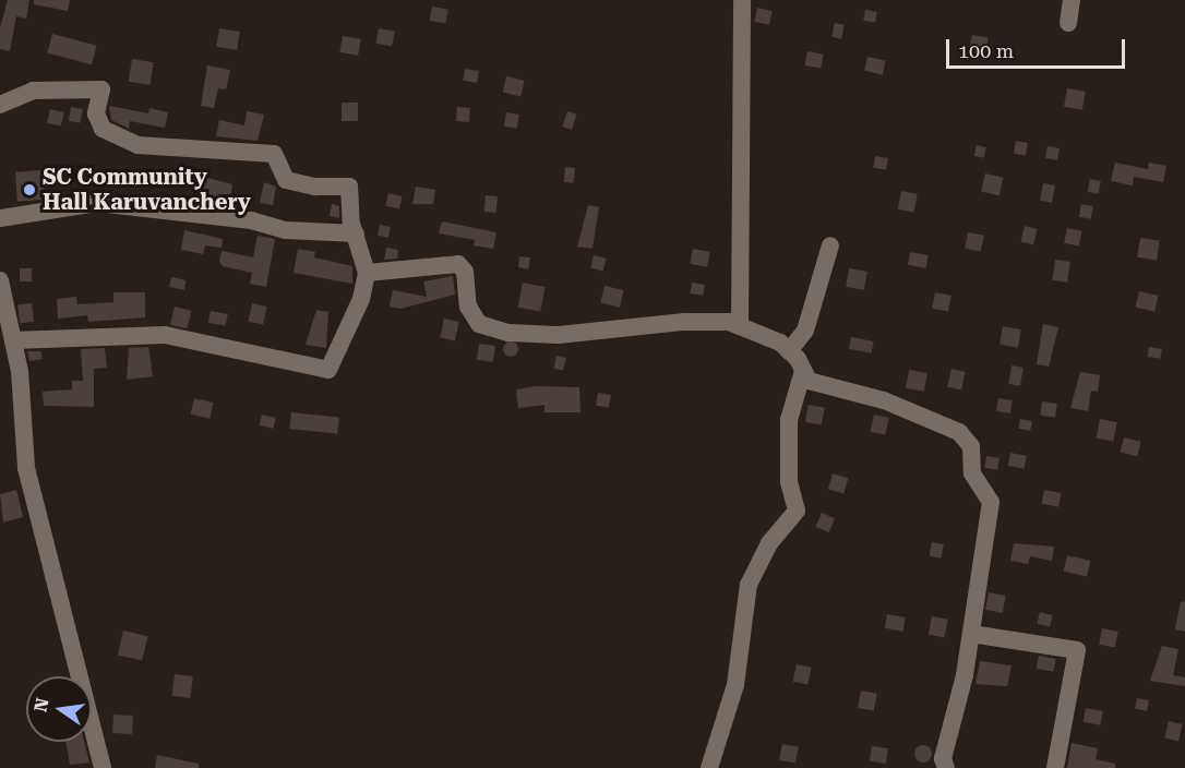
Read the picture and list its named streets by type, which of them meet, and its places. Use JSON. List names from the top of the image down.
{
  "places": ["SC Community Hall Karuvanchery"],
  "scale_bar": "100 m",
  "north": "left"
}
